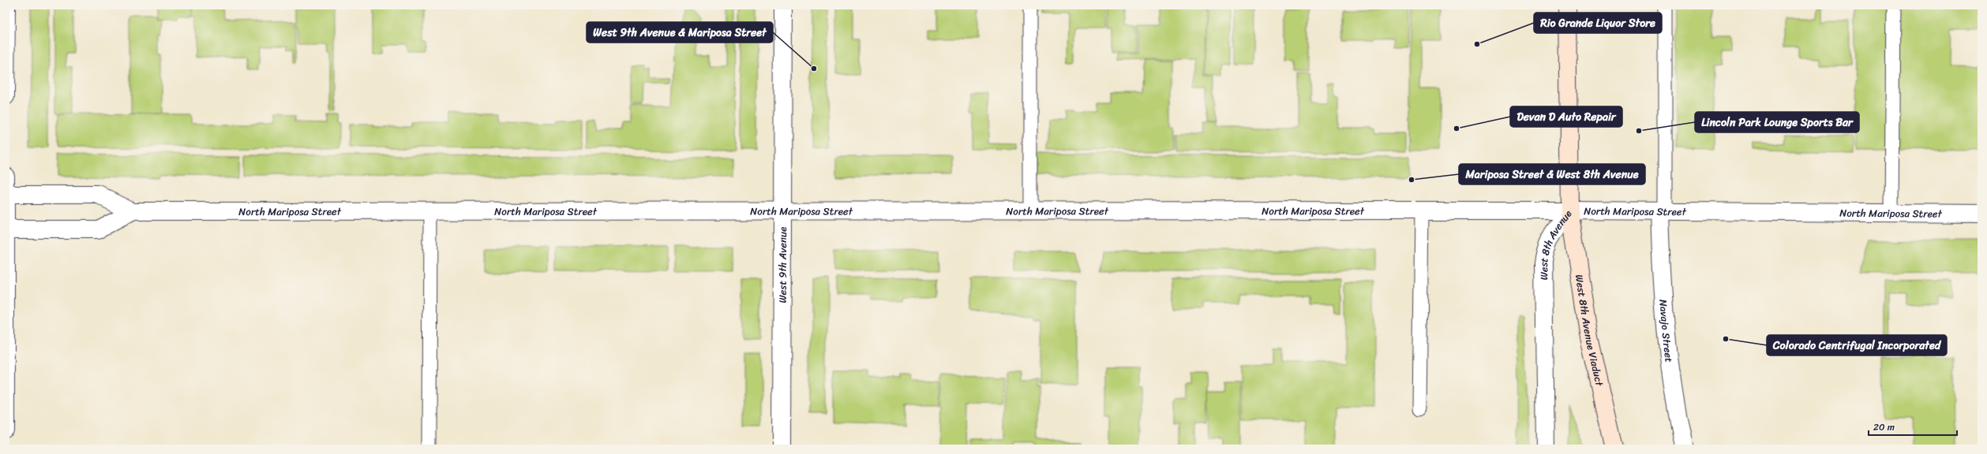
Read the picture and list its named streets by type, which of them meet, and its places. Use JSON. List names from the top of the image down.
{
  "streets": {
    "main road": ["West 8th Avenue", "West 8th Avenue Viaduct"],
    "street": ["North Mariposa Street", "West 9th Avenue", "Navajo Street"]
  },
  "crossings": [
    ["North Mariposa Street", "West 8th Avenue"],
    ["North Mariposa Street", "West 9th Avenue"],
    ["North Mariposa Street", "West 8th Avenue Viaduct"],
    ["North Mariposa Street", "Navajo Street"],
    ["West 8th Avenue", "West 8th Avenue Viaduct"]
  ],
  "places": [
    "Rio Grande Liquor Store",
    "West 9th Avenue & Mariposa Street",
    "Devan D Auto Repair",
    "Lincoln Park Lounge Sports Bar",
    "Mariposa Street & West 8th Avenue",
    "Colorado Centrifugal Incorporated"
  ],
  "scale_bar": "20 m"
}
